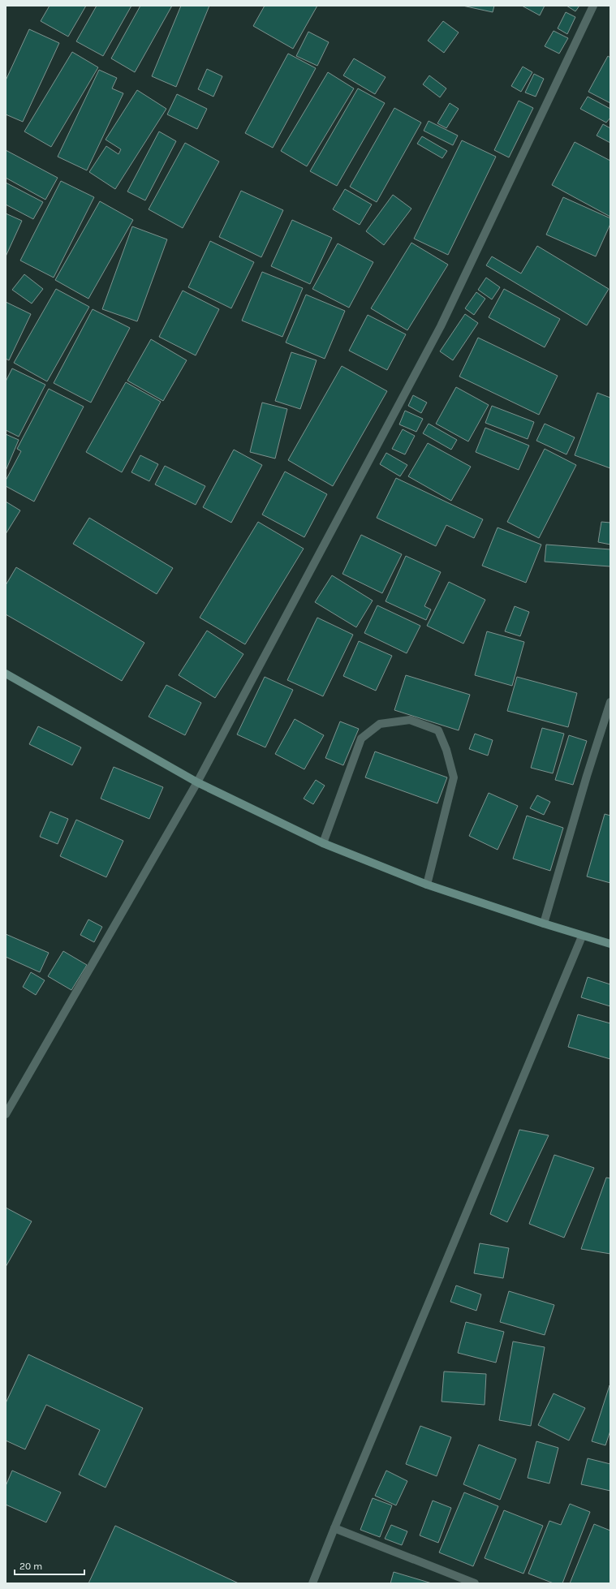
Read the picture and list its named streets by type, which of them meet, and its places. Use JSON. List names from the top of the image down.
{
  "scale_bar": "20 m"
}
